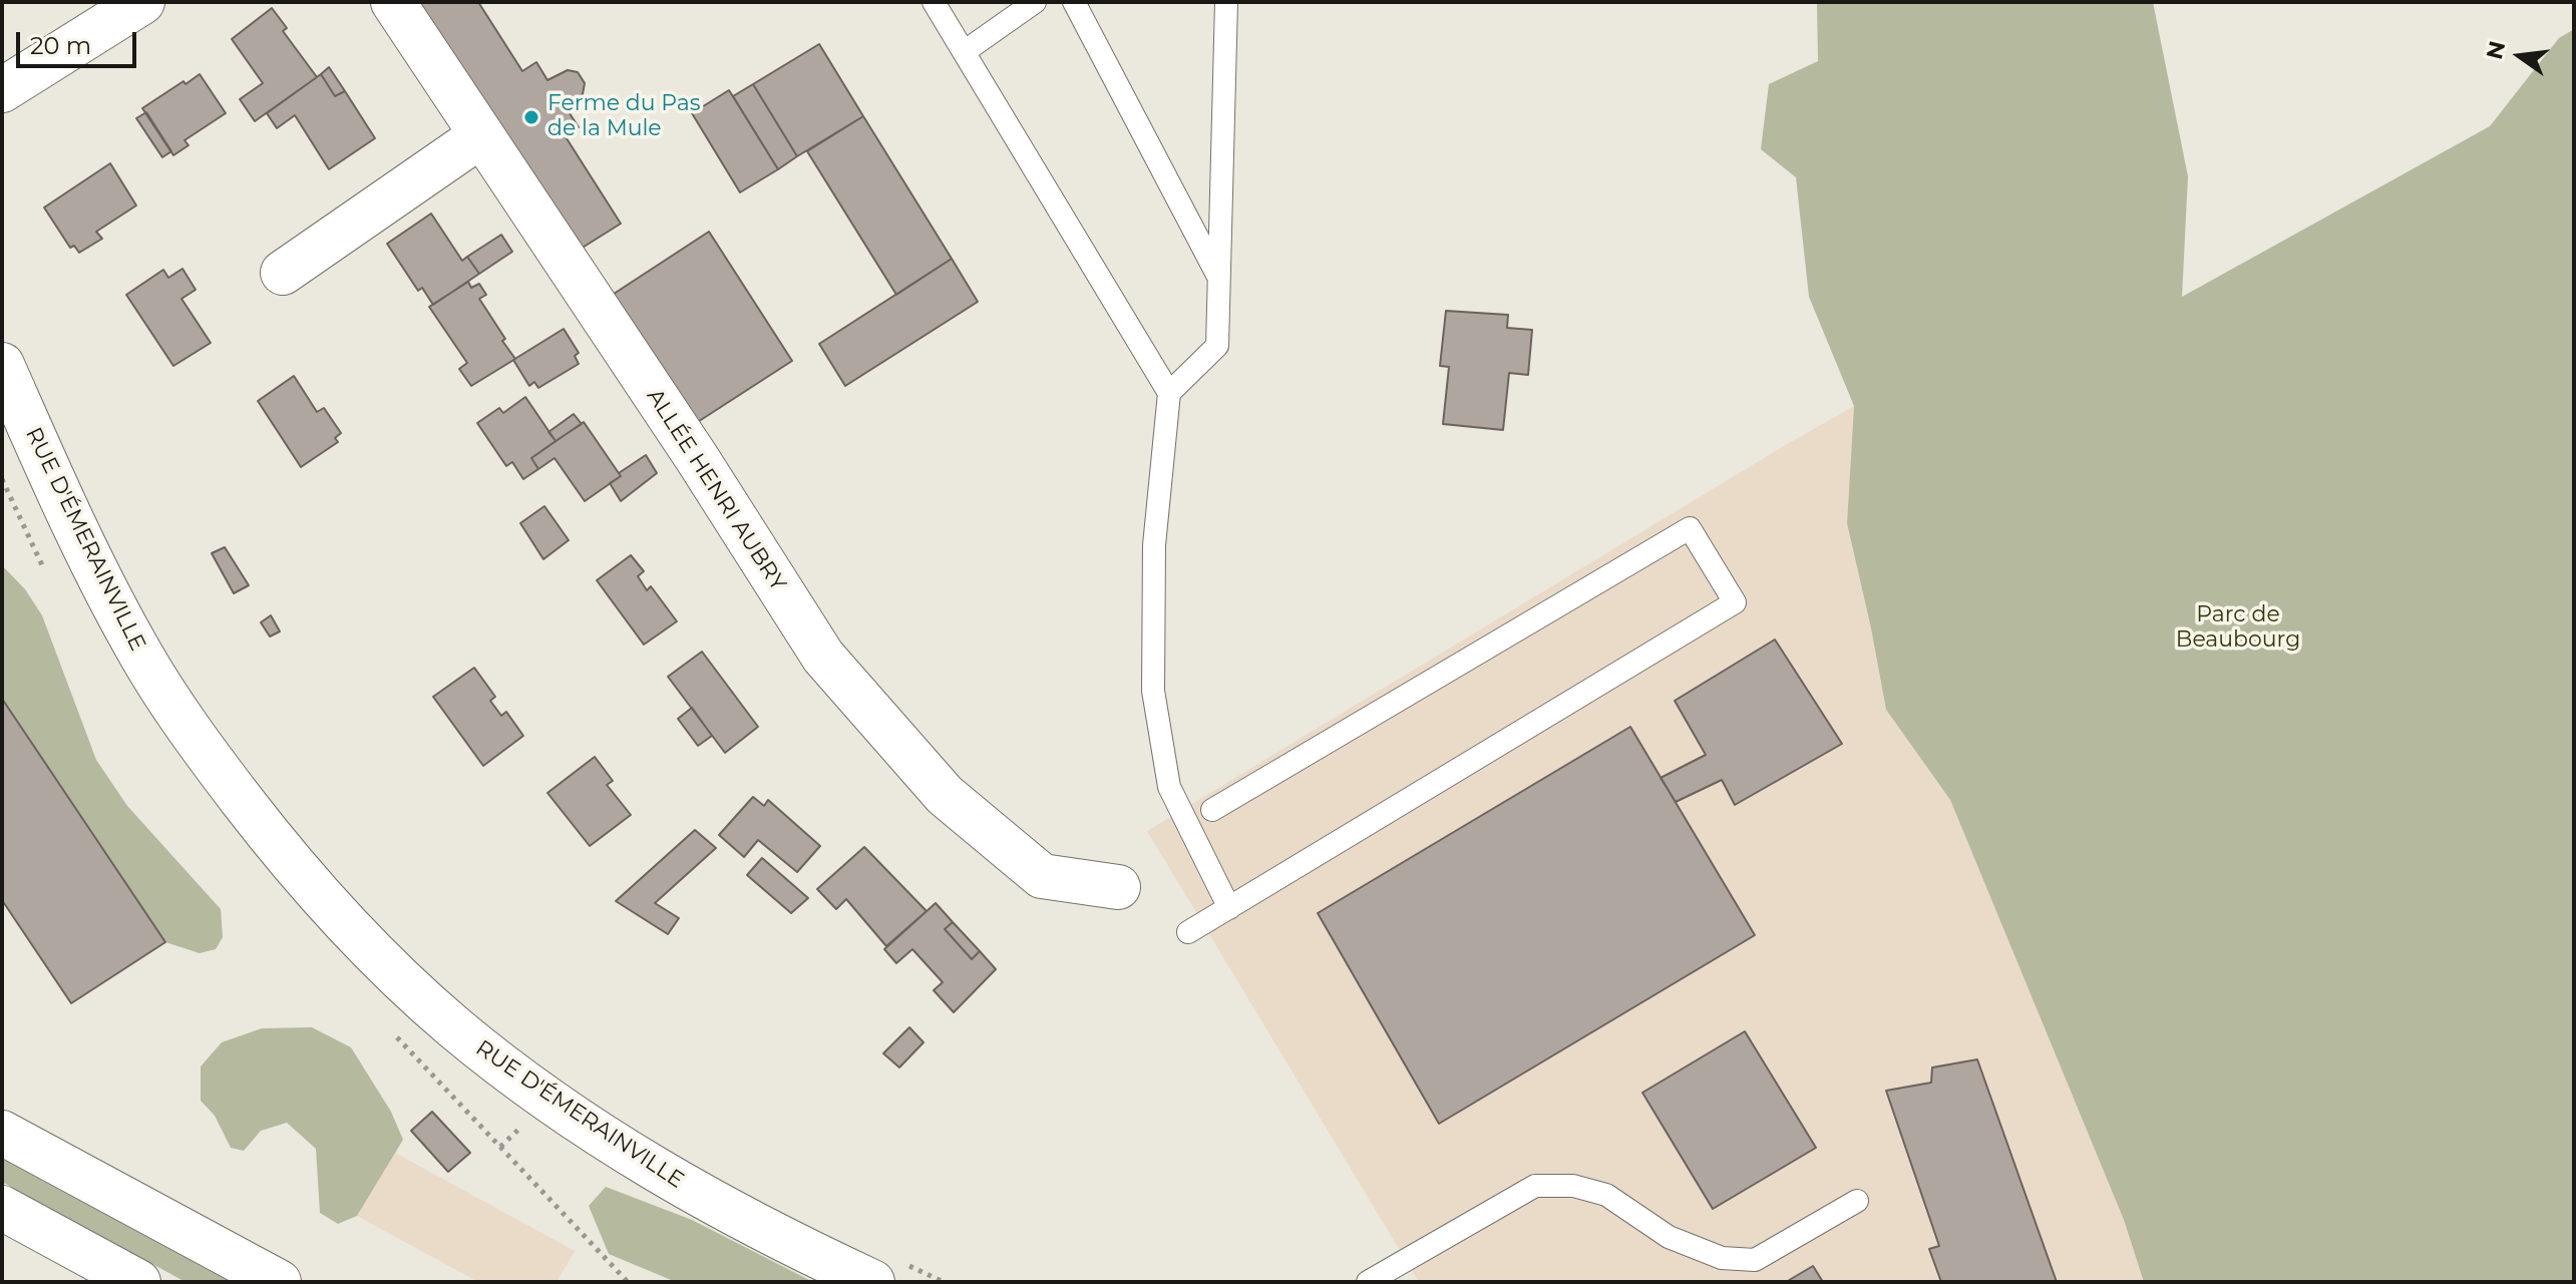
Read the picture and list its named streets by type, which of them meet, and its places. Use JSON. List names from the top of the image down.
{
  "streets": {
    "street": ["ALLÉE HENRI AUBRY", "RUE D'ÉMERAINVILLE"]
  },
  "parks": ["Parc de Beaubourg"],
  "places": ["Ferme du Pas de la Mule"],
  "scale_bar": "20 m",
  "north": "left"
}
